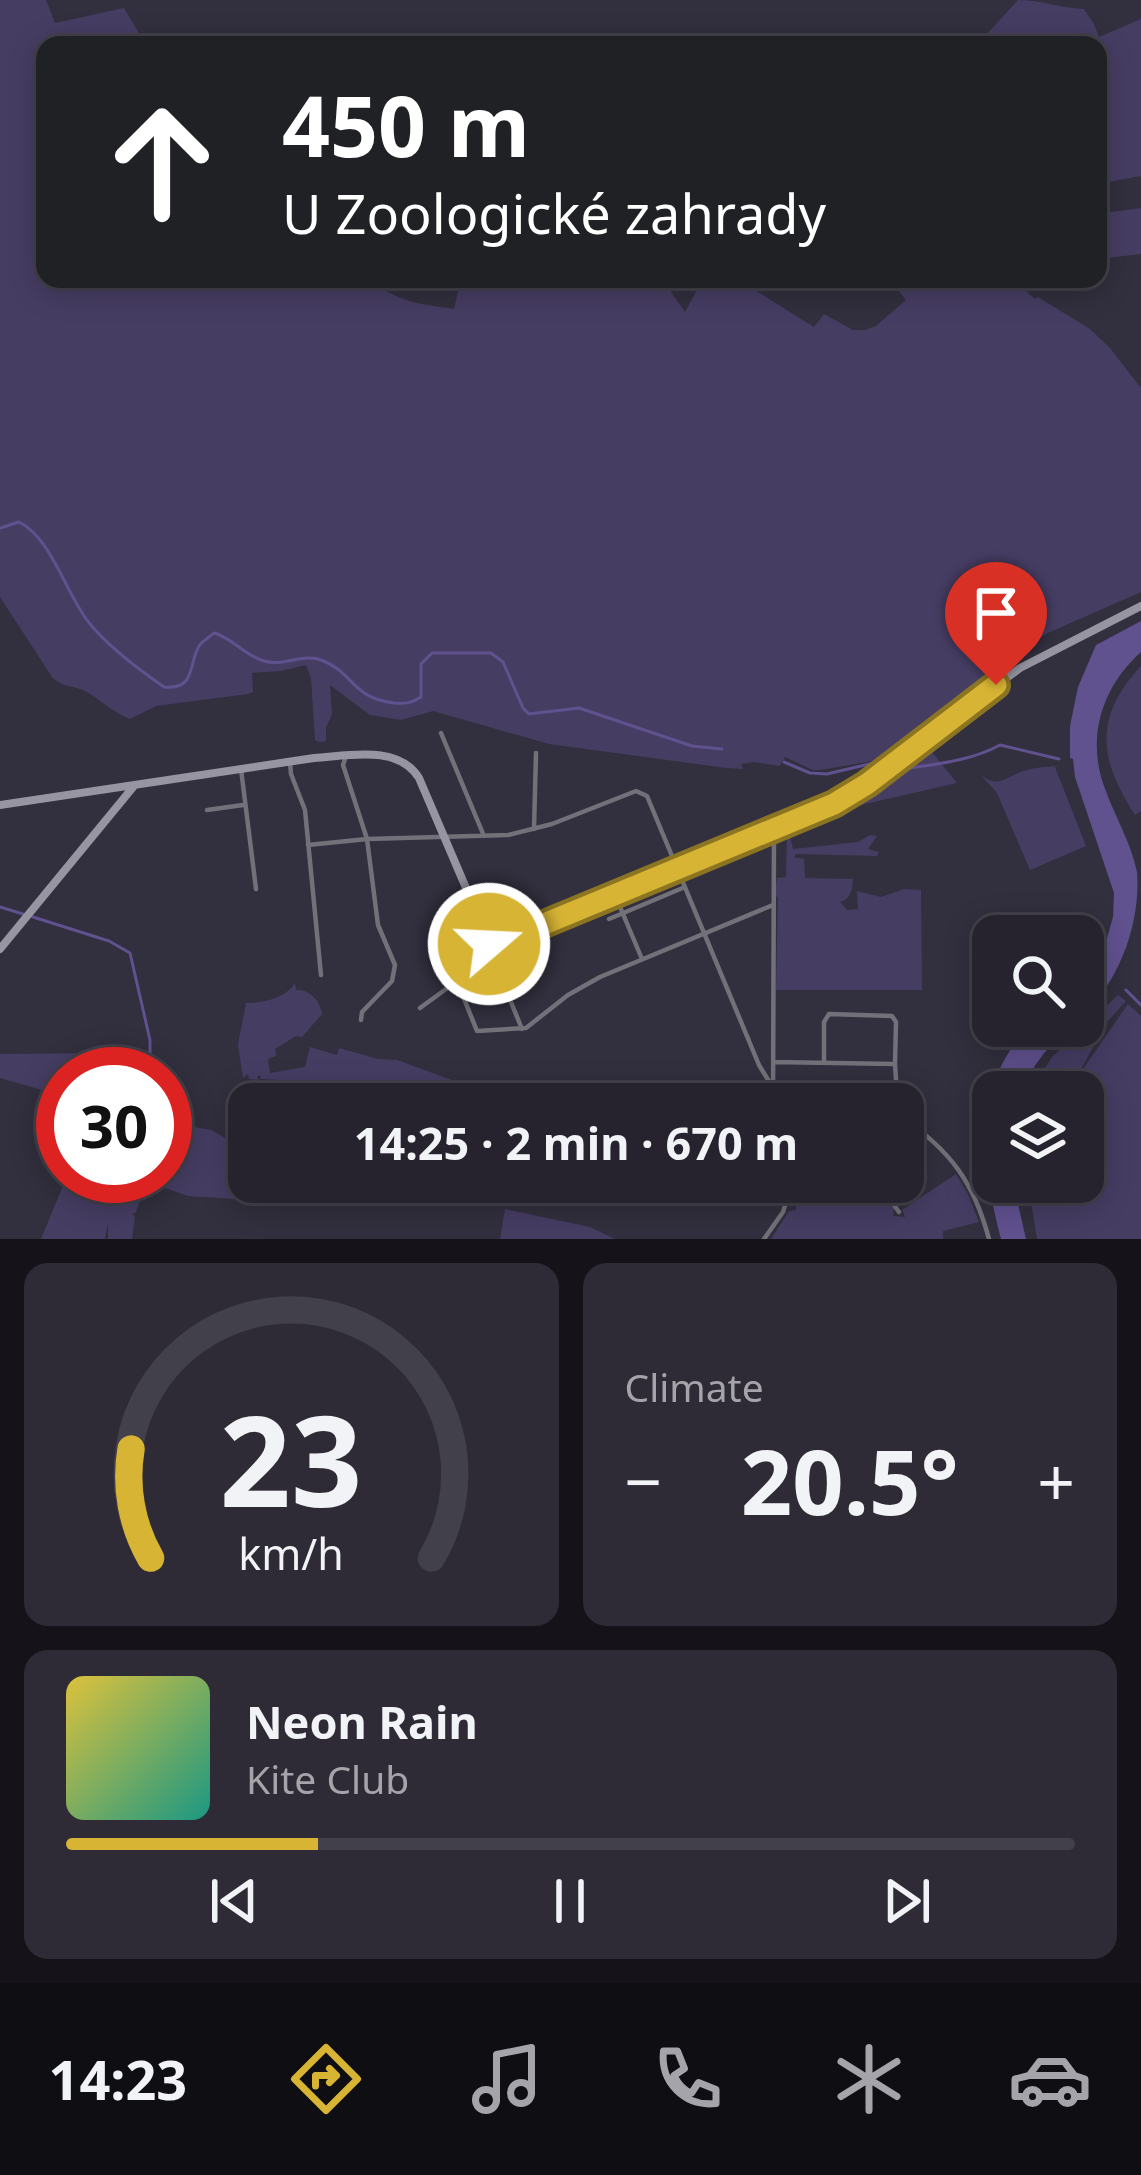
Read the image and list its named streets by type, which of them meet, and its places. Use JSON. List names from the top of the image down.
{
  "page": {
    "turn": ["450 m", "U Zoologické zahrady"],
    "limit": "30",
    "trip": "14:25 · 2 min · 670 m",
    "tile": "Climate",
    "heat": ["−", "20.5°", "+"],
    "song": ["Neon Rain", "Kite Club"],
    "tabs": "14:23",
    "gauge": ["23", "km/h"]
  }
}
